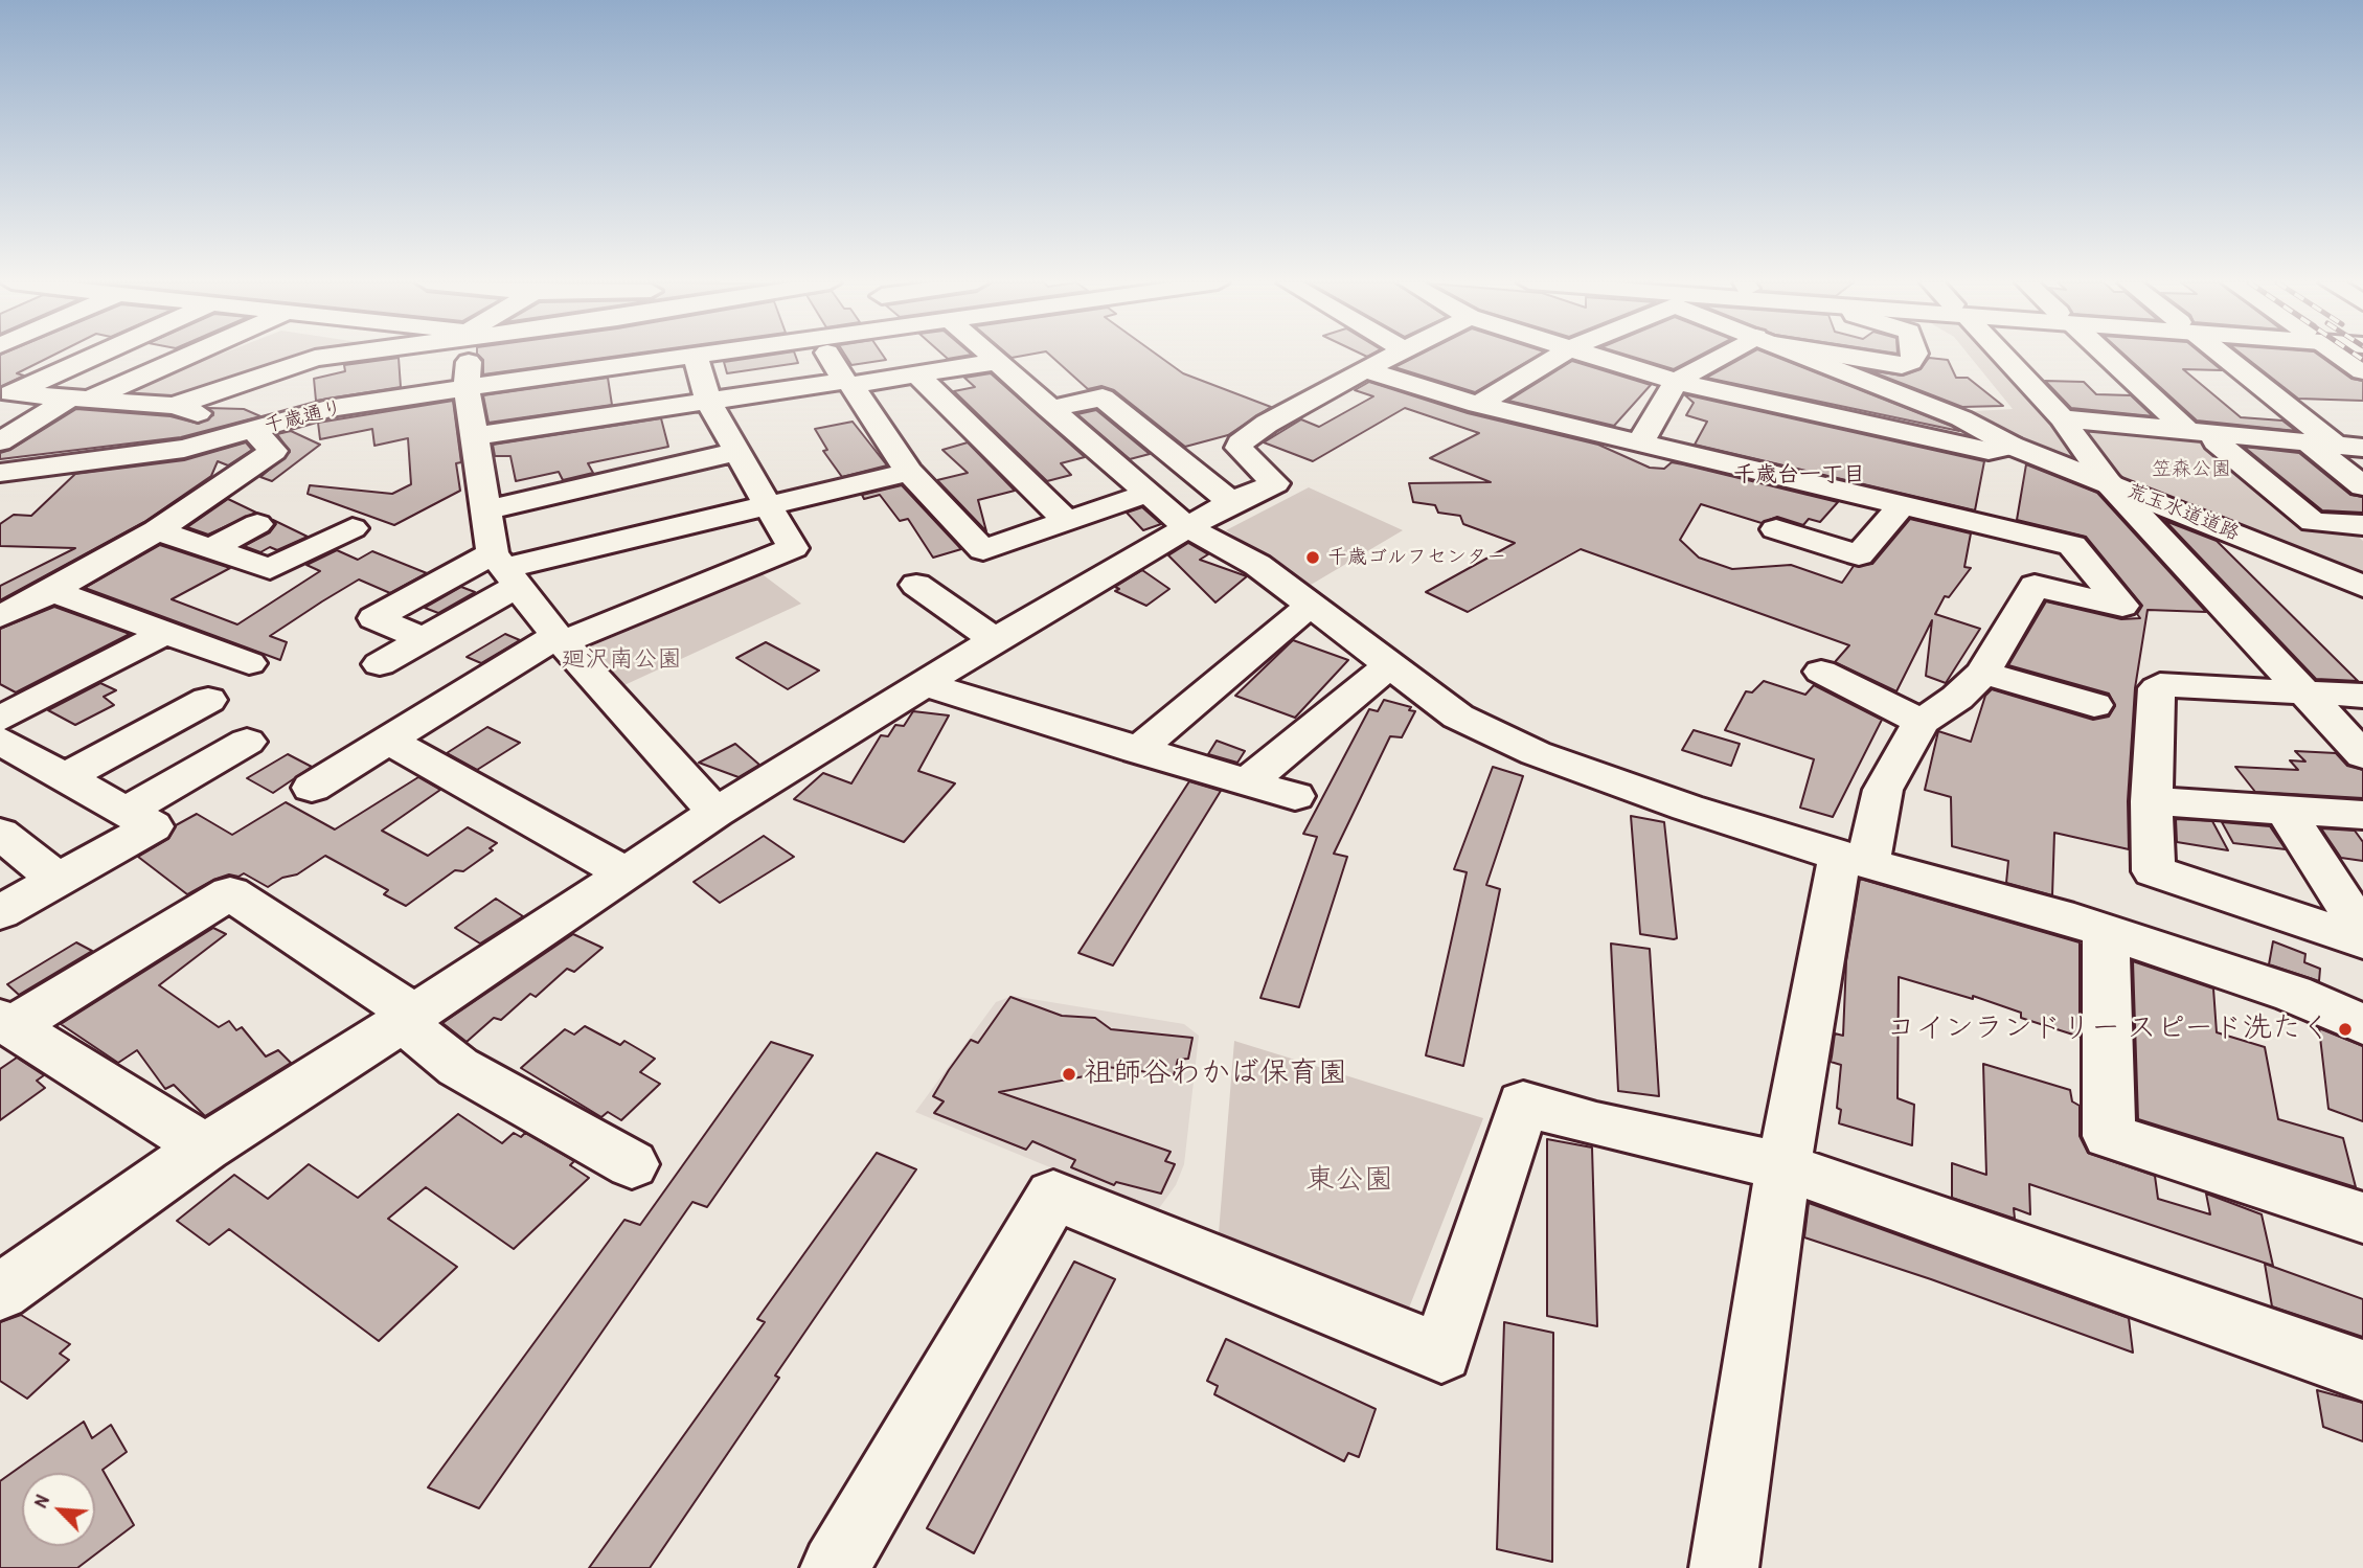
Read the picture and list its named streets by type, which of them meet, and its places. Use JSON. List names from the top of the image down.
{
  "streets": {
    "street": ["千歳通り", "荒玉水道道路"]
  },
  "districts": ["千歳台一丁目"],
  "parks": ["笠森公園", "廻沢南公園", "東公園"],
  "places": ["千歳ゴルフセンター", "コインランドリー スピード洗たく", "祖師谷わかば保育園"],
  "north": "top left"
}
